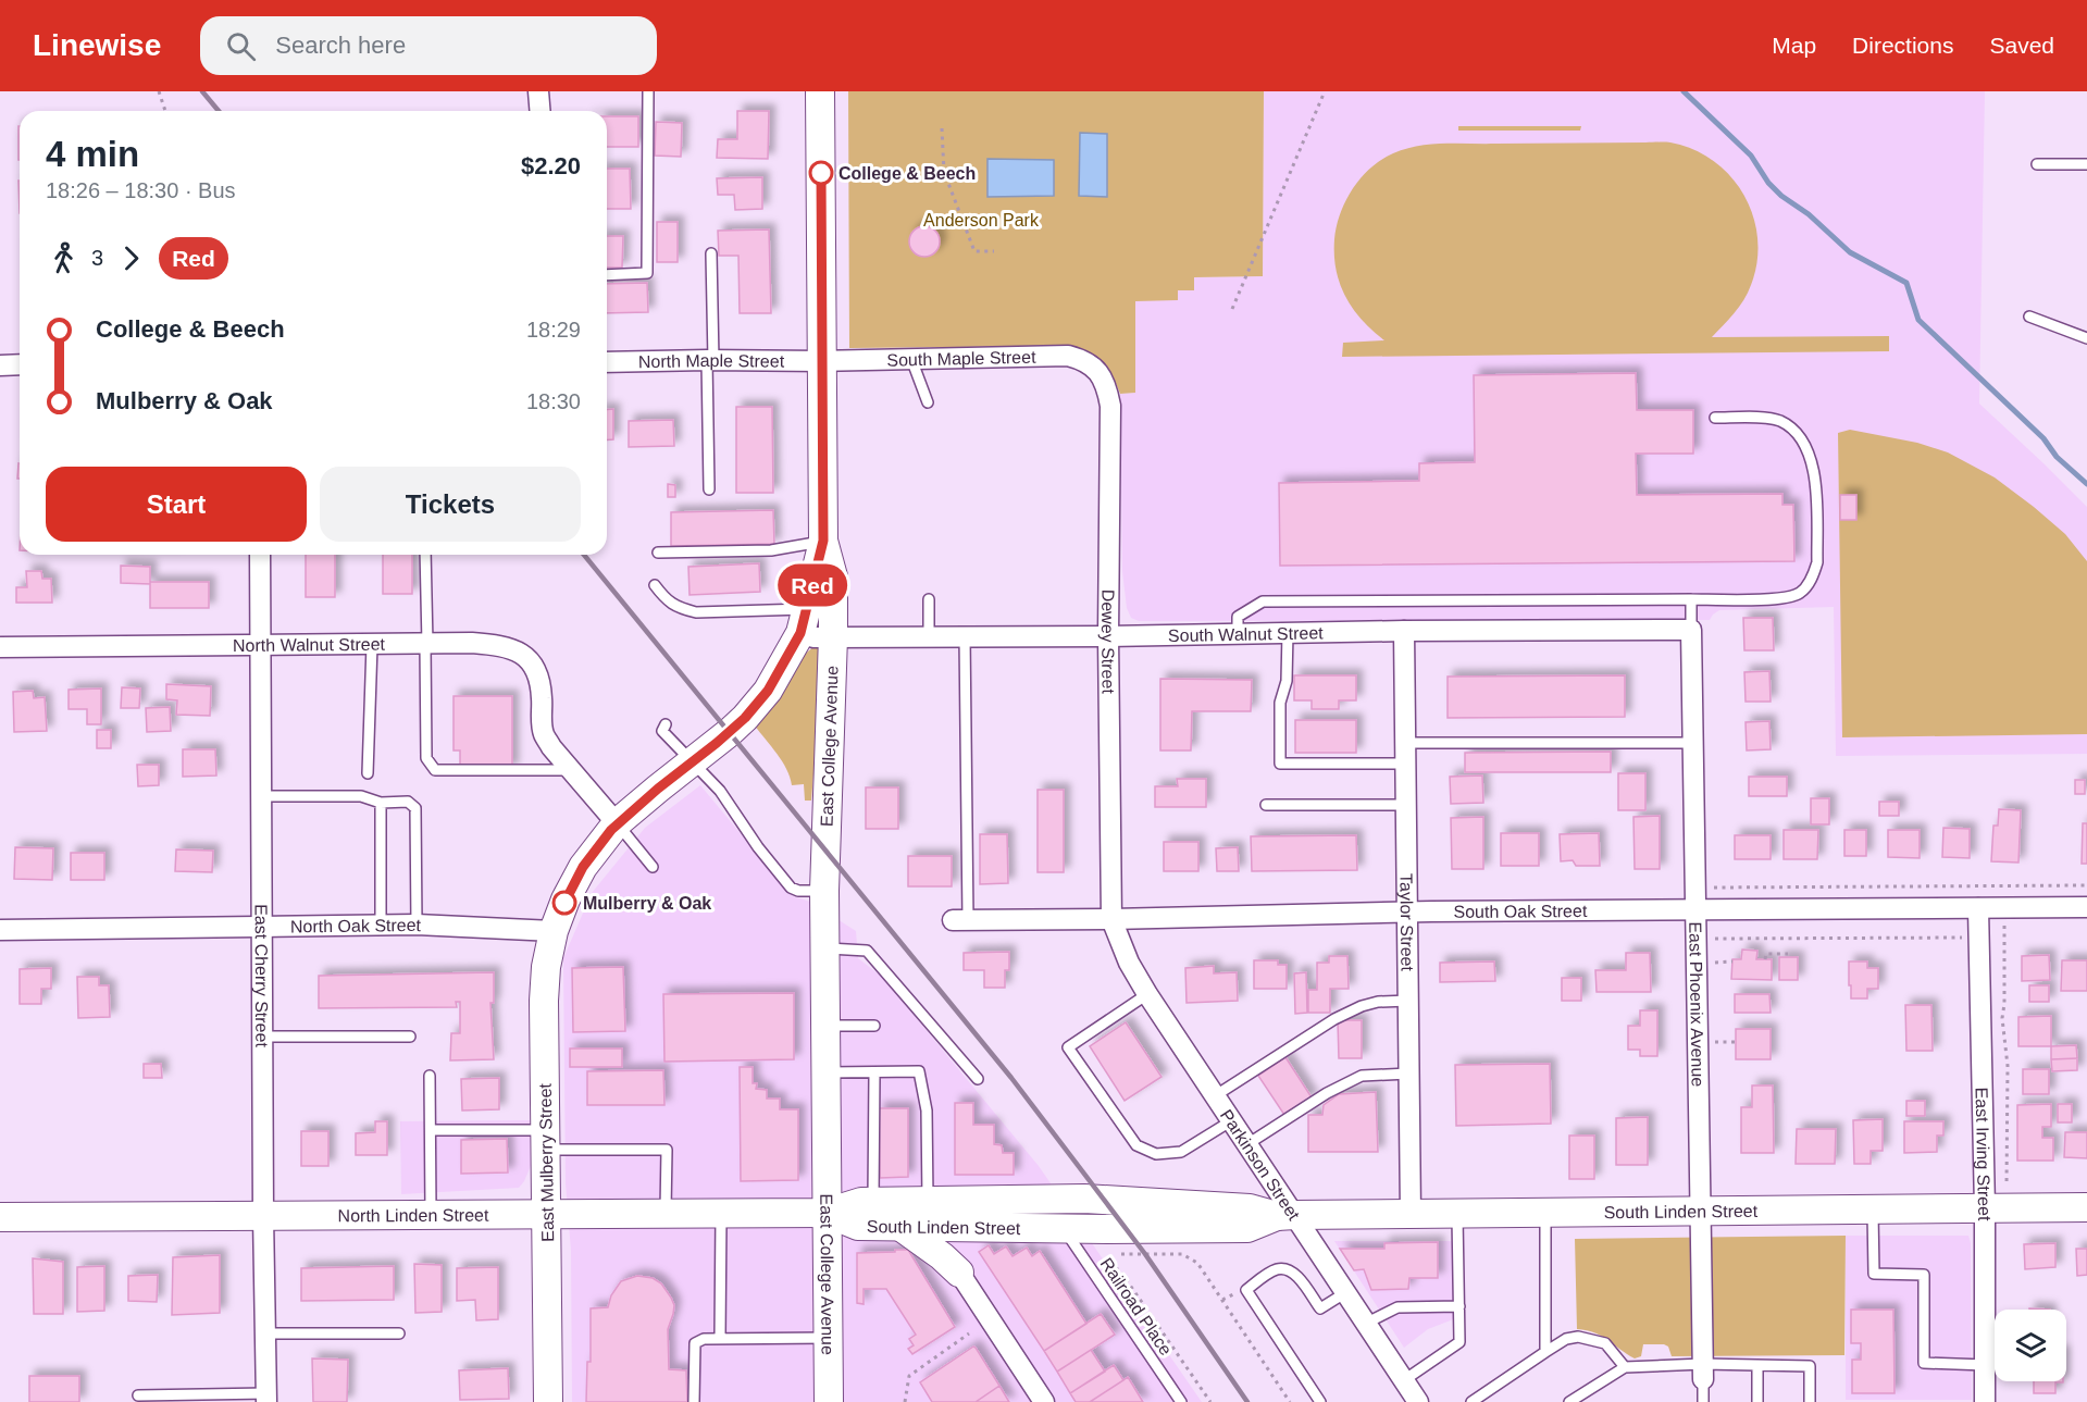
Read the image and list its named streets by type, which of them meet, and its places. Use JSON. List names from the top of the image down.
{
  "streets": {
    "main road": [
      "East College Avenue",
      "East Mulberry Street",
      "South Linden Street",
      "North Linden Street"
    ],
    "street": [
      "South Maple Street",
      "North Maple Street",
      "South Walnut Street",
      "Dewey Street",
      "North Walnut Street",
      "South Oak Street",
      "Taylor Street",
      "North Oak Street",
      "East Cherry Street",
      "East Phoenix Avenue",
      "East Irving Street",
      "Parkinson Street"
    ],
    "lane": ["Railroad Place"]
  },
  "crossings": [
    ["South Maple Street", "North Maple Street"],
    ["South Maple Street", "Dewey Street"],
    ["South Maple Street", "East College Avenue"],
    ["North Maple Street", "East College Avenue"],
    ["South Walnut Street", "Dewey Street"],
    ["South Walnut Street", "East College Avenue"],
    ["South Walnut Street", "Taylor Street"],
    ["South Walnut Street", "East Phoenix Avenue"],
    ["South Walnut Street", "East Mulberry Street"],
    ["Dewey Street", "South Oak Street"],
    ["Dewey Street", "Parkinson Street"],
    ["North Walnut Street", "East Cherry Street"],
    ["East College Avenue", "East Mulberry Street"],
    ["East College Avenue", "South Linden Street"],
    ["East College Avenue", "North Linden Street"],
    ["South Oak Street", "Taylor Street"],
    ["South Oak Street", "East Phoenix Avenue"],
    ["South Oak Street", "East Irving Street"],
    ["South Oak Street", "Parkinson Street"],
    ["Taylor Street", "South Linden Street"],
    ["North Oak Street", "East Cherry Street"],
    ["North Oak Street", "East Mulberry Street"],
    ["East Cherry Street", "North Linden Street"],
    ["East Phoenix Avenue", "South Linden Street"],
    ["East Irving Street", "South Linden Street"],
    ["East Mulberry Street", "North Linden Street"],
    ["Parkinson Street", "South Linden Street"],
    ["South Linden Street", "North Linden Street"],
    ["South Linden Street", "Railroad Place"]
  ],
  "parks": ["Anderson Park"],
  "places": ["College & Beech", "Mulberry & Oak"],
  "lines": ["bus line Red"],
  "page": {
    "header": "Linewise",
    "search": "Search here",
    "nav": ["Map", "Directions", "Saved"],
    "on_map": "Red",
    "heading": ["4 min", "18:26 – 18:30 · Bus", "$2.20"],
    "legs": ["3", "Red"],
    "list": [
      {
        "name": "College & Beech",
        "value": "18:29"
      },
      {
        "name": "Mulberry & Oak",
        "value": "18:30"
      }
    ],
    "buttons": ["Start", "Tickets"]
  }
}
